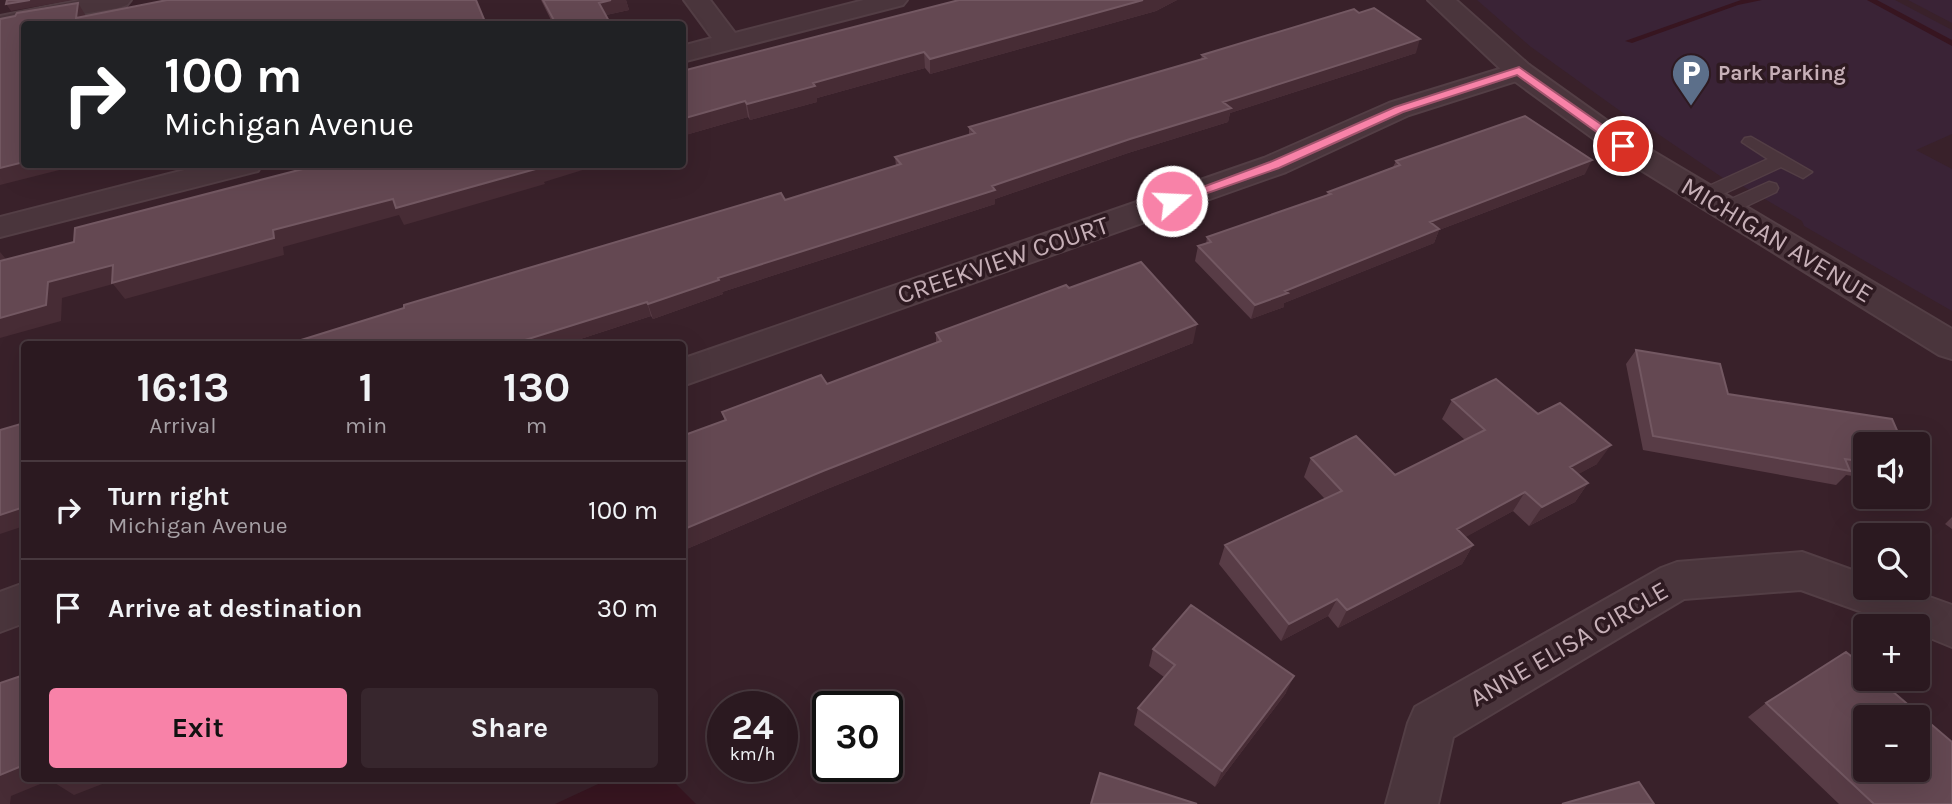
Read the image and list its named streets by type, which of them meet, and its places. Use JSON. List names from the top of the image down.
{
  "streets": {
    "street": ["MICHIGAN AVENUE", "CREEKVIEW COURT", "ANNE ELISA CIRCLE"]
  },
  "crossings": [
    ["MICHIGAN AVENUE", "CREEKVIEW COURT"]
  ],
  "places": {
    "parking": ["Park Parking"]
  },
  "page": {
    "turn": ["100 m", "Michigan Avenue"],
    "eta": [
      "16:13",
      "Arrival",
      "1",
      "min",
      "130",
      "m"
    ],
    "map_buttons": ["+", "−"],
    "list": [
      {
        "name": "Turn right",
        "note": "Michigan Avenue",
        "value": "100 m"
      },
      {
        "name": "Arrive at destination",
        "value": "30 m"
      }
    ],
    "buttons": ["Exit", "Share"],
    "speed": "24 km/h",
    "limit": "30"
  }
}
